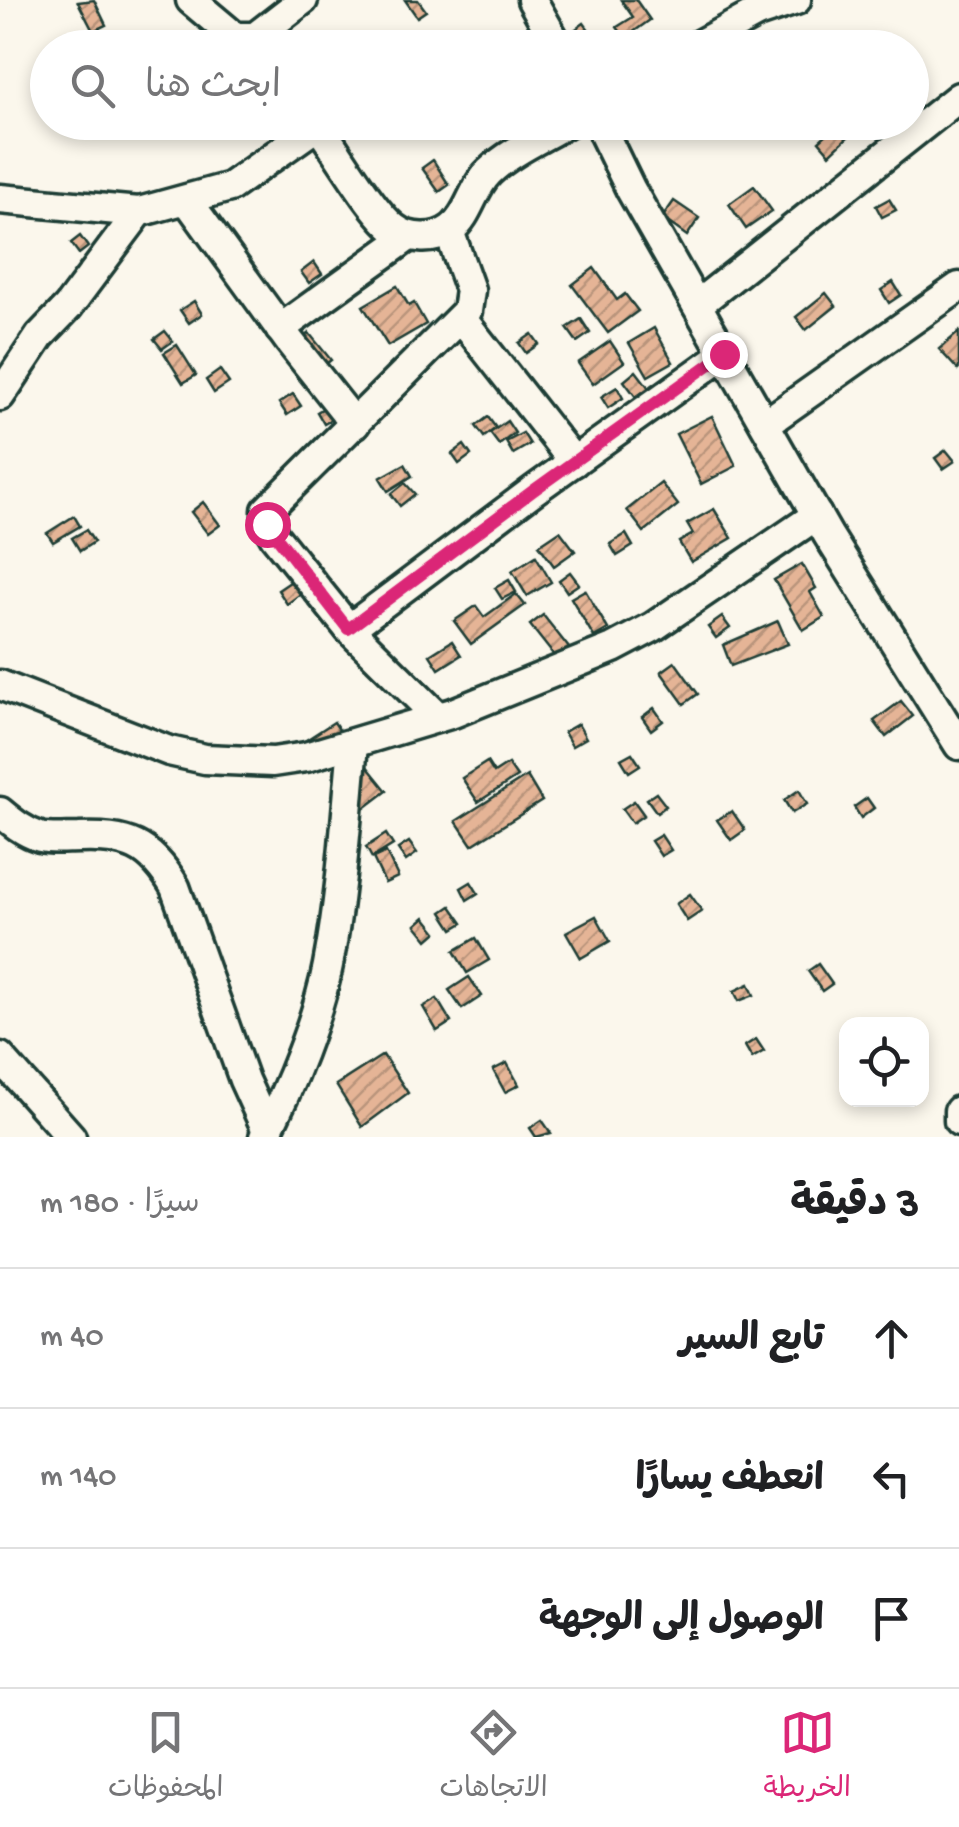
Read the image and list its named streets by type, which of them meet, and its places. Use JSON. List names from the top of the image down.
{
  "page": {
    "search": "ابحث هنا",
    "heading": ["3 دقيقة", "سيرًا · 180 m"],
    "list": [
      ["تابع السير", "40 m"],
      ["انعطف يسارًا", "140 m"],
      "الوصول إلى الوجهة"
    ],
    "nav": ["الخريطة", "الاتجاهات", "المحفوظات"]
  }
}
